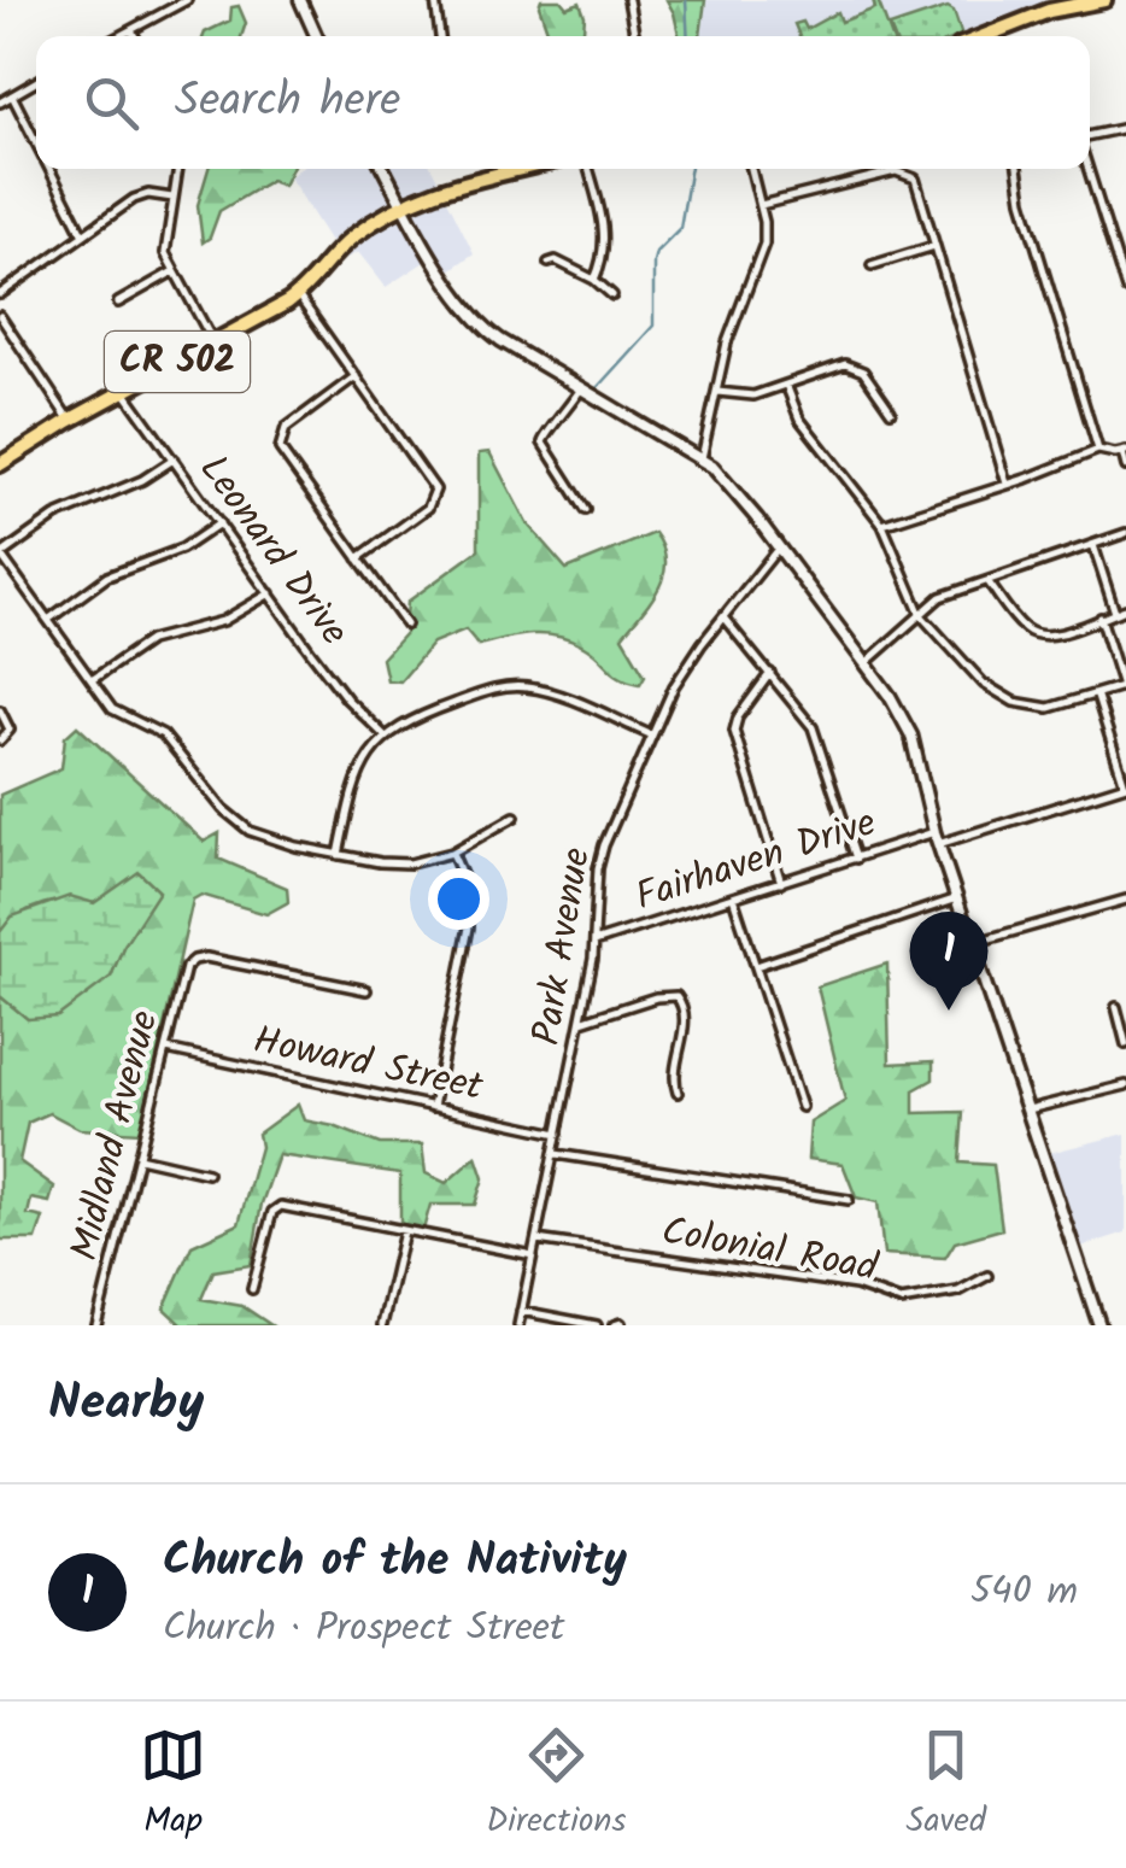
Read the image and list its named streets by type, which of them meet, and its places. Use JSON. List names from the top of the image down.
{
  "streets": {
    "main road": ["CR 502"],
    "street": [
      "Leonard Drive",
      "Fairhaven Drive",
      "Park Avenue",
      "Howard Street",
      "Midland Avenue",
      "Colonial Road"
    ]
  },
  "crossings": [
    ["CR 502", "Leonard Drive"],
    ["Fairhaven Drive", "Park Avenue"],
    ["Park Avenue", "Howard Street"],
    ["Park Avenue", "Colonial Road"],
    ["Howard Street", "Midland Avenue"]
  ],
  "page": {
    "search": "Search here",
    "pins": "1",
    "heading": "Nearby",
    "list": [
      {
        "mark": "1",
        "name": "Church of the Nativity",
        "note": "Church · Prospect Street",
        "value": "540 m"
      }
    ],
    "nav": ["Map", "Directions", "Saved"]
  }
}
